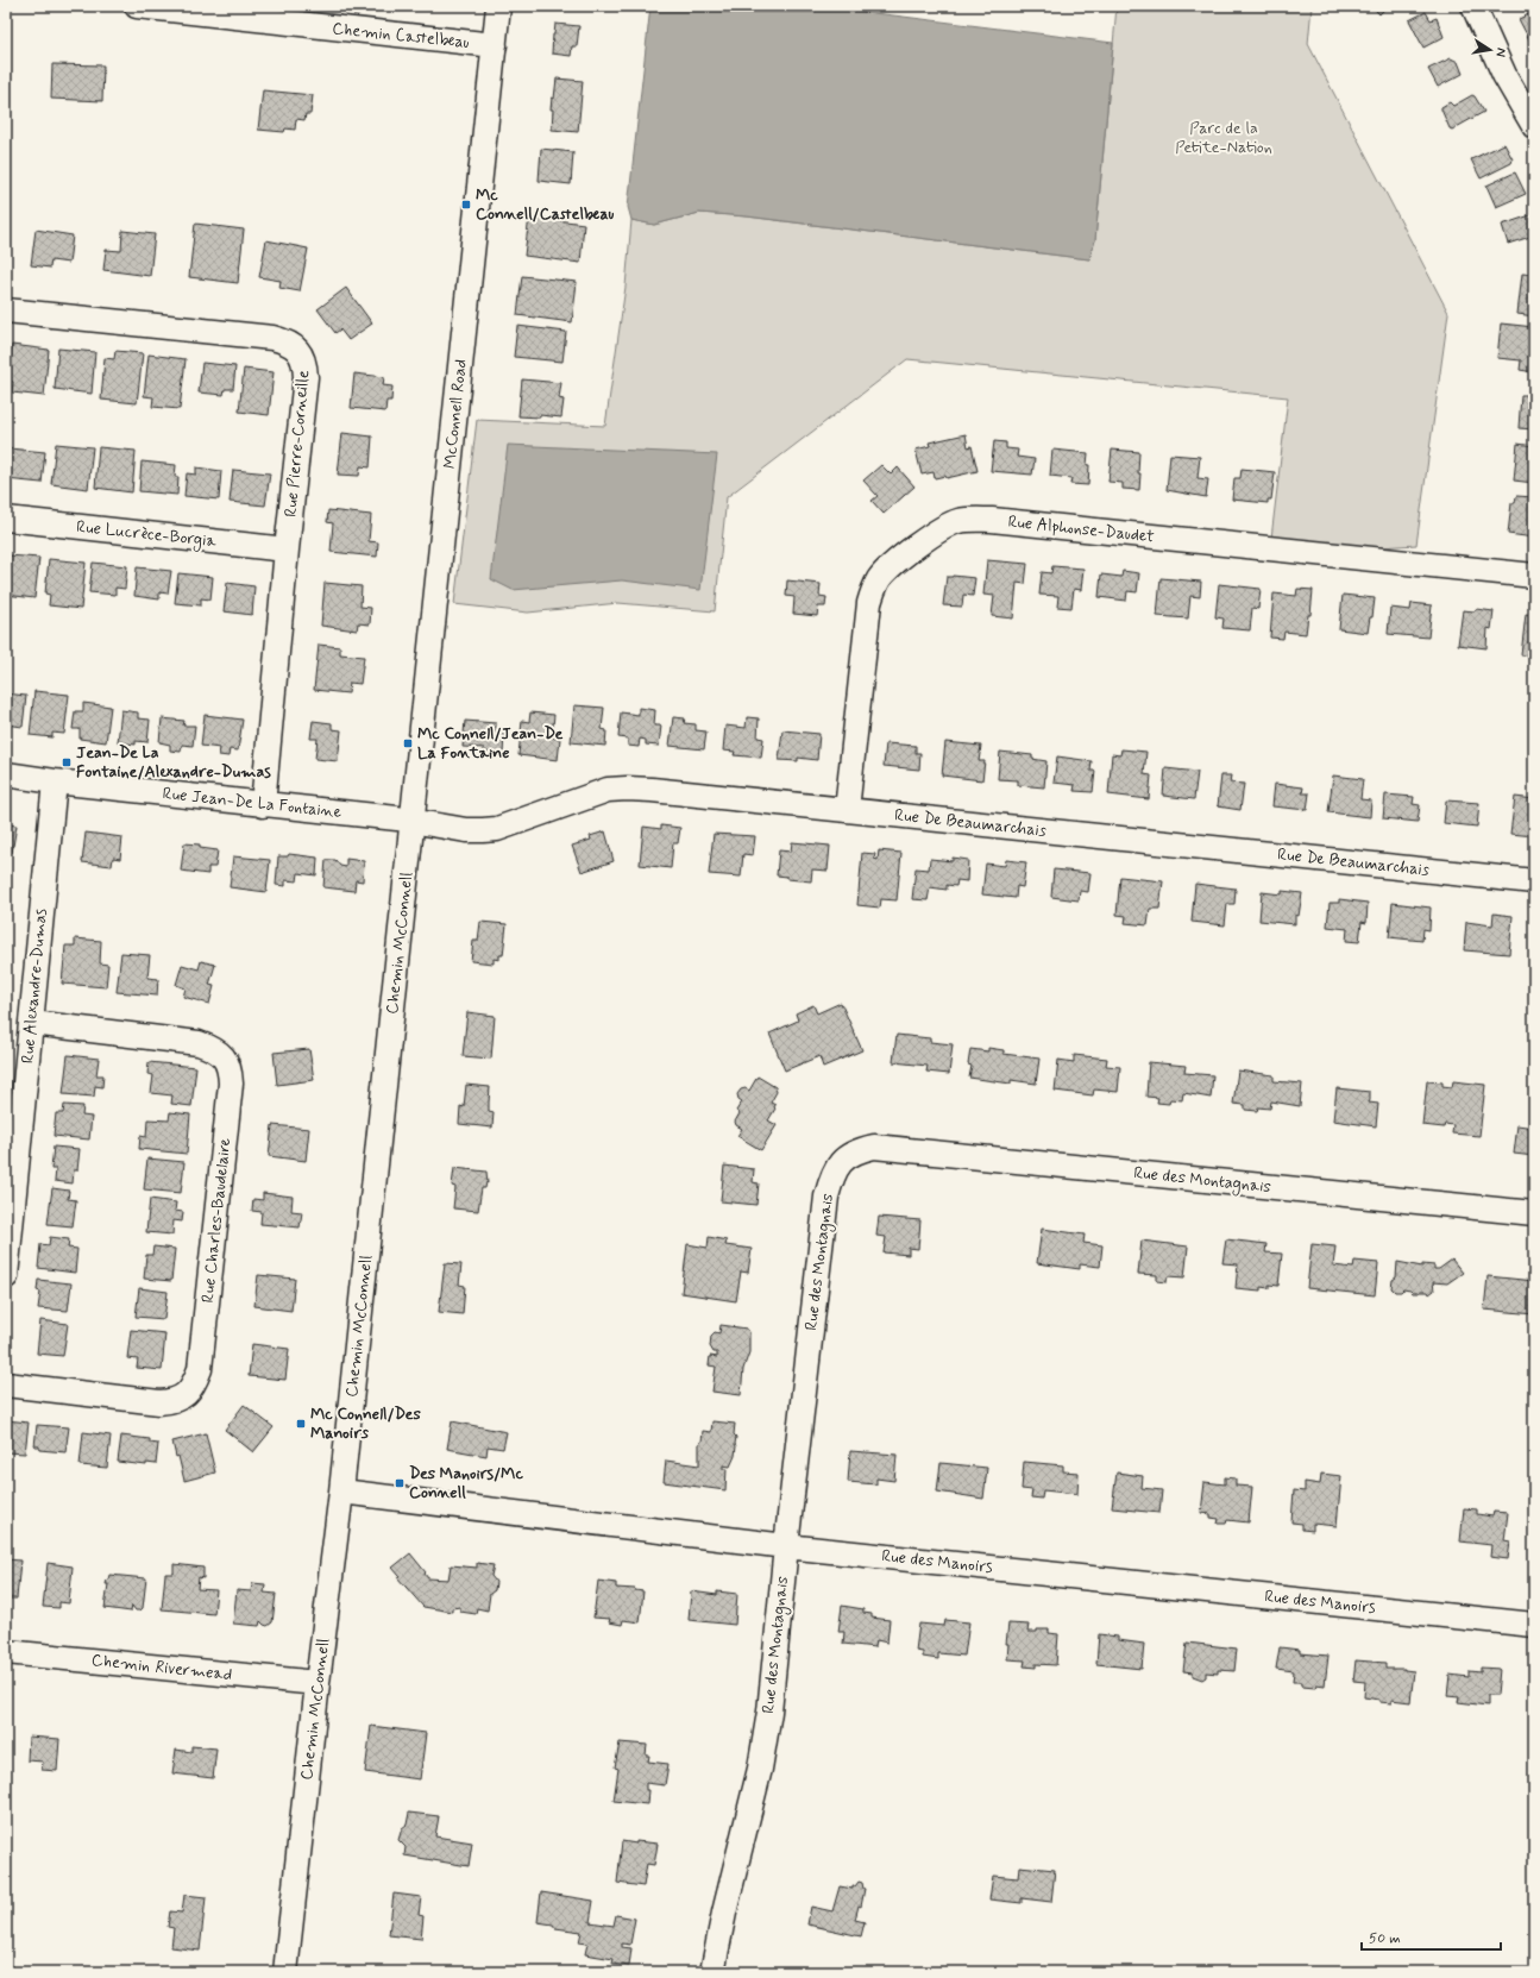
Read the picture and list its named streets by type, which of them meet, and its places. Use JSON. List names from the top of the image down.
{
  "streets": {
    "street": [
      "Chemin Castelbeau",
      "McConnell Road",
      "Rue Pierre-Corneille",
      "Rue Alphonse-Daudet",
      "Rue Lucrèce-Borgia",
      "Rue Jean-De La Fontaine",
      "Rue De Beaumarchais",
      "Chemin McConnell",
      "Rue Alexandre-Dumas",
      "Rue des Montagnais",
      "Rue Charles-Baudelaire",
      "Rue des Manoirs",
      "Chemin Rivermead"
    ]
  },
  "crossings": [
    ["Chemin Castelbeau", "McConnell Road"],
    ["McConnell Road", "Rue Jean-De La Fontaine"],
    ["McConnell Road", "Rue De Beaumarchais"],
    ["McConnell Road", "Chemin McConnell"],
    ["Rue Pierre-Corneille", "Rue Lucrèce-Borgia"],
    ["Rue Pierre-Corneille", "Rue Jean-De La Fontaine"],
    ["Rue Alphonse-Daudet", "Rue De Beaumarchais"],
    ["Rue Jean-De La Fontaine", "Rue De Beaumarchais"],
    ["Rue Jean-De La Fontaine", "Chemin McConnell"],
    ["Rue Jean-De La Fontaine", "Rue Alexandre-Dumas"],
    ["Rue De Beaumarchais", "Chemin McConnell"],
    ["Chemin McConnell", "Rue des Manoirs"],
    ["Chemin McConnell", "Chemin Rivermead"],
    ["Rue Alexandre-Dumas", "Rue Charles-Baudelaire"],
    ["Rue des Montagnais", "Rue des Manoirs"]
  ],
  "parks": ["Parc de la Petite-Nation"],
  "places": {
    "transit": [
      "Mc Connell/Castelbeau",
      "Mc Connell/Jean-De La Fontaine",
      "Jean-De La Fontaine/Alexandre-Dumas",
      "Mc Connell/Des Manoirs",
      "Des Manoirs/Mc Connell"
    ]
  },
  "scale_bar": "50 m",
  "north": "right"
}
